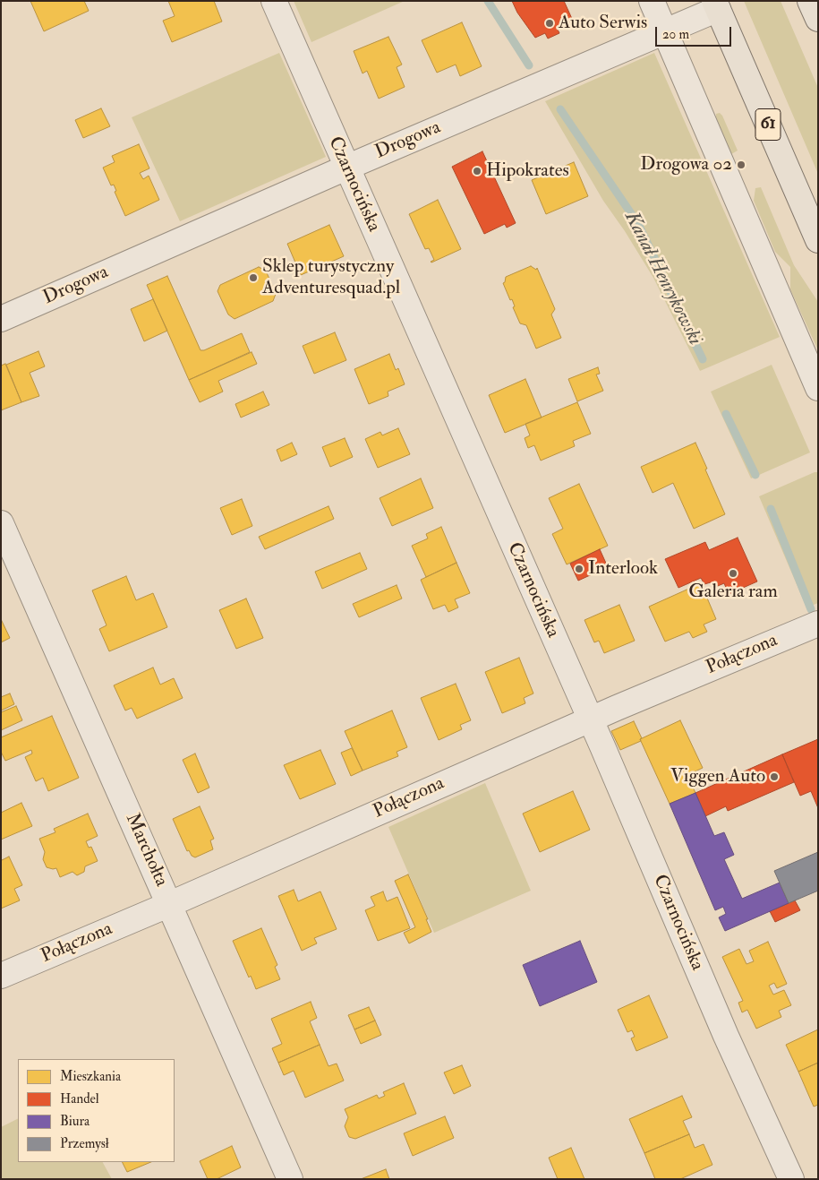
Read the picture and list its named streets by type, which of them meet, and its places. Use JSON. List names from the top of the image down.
{
  "streets": {
    "main road": ["61"],
    "street": [
      "Drogowa",
      "Czarnocińska",
      "Połączona",
      "Marchołta"
    ]
  },
  "crossings": [
    ["61", "Drogowa"],
    ["Drogowa", "Czarnocińska"],
    ["Czarnocińska", "Połączona"],
    ["Połączona", "Marchołta"]
  ],
  "water": ["Kanał Henrykowski"],
  "places": [
    "Auto Serwis",
    "Drogowa 02",
    "Hipokrates",
    "Sklep turystyczny Adventuresquad.pl",
    "Interlook",
    "Galeria ram",
    "Viggen Auto"
  ],
  "legend": [
    "Mieszkania",
    "Handel",
    "Biura",
    "Przemysł"
  ],
  "scale_bar": "20 m"
}
